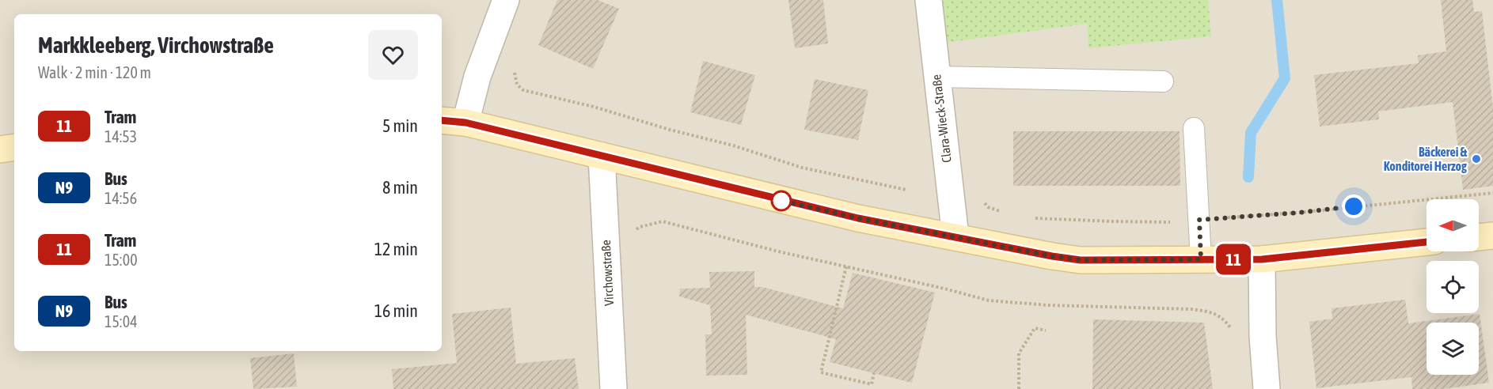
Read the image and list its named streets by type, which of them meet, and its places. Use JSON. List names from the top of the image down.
{
  "streets": {
    "street": ["Clara-Wieck-Straße", "Virchowstraße"]
  },
  "places": ["Bäckerei & Konditorei Herzog"],
  "lines": ["tram line 11"],
  "north": "left",
  "page": {
    "on_map": "11",
    "heading": ["Markkleeberg, Virchowstraße", "Walk · 2 min · 120 m"],
    "list": [
      {
        "mark": "11",
        "name": "Tram",
        "note": "14:53",
        "value": "5 min"
      },
      {
        "mark": "N9",
        "name": "Bus",
        "note": "14:56",
        "value": "8 min"
      },
      {
        "mark": "11",
        "name": "Tram",
        "note": "15:00",
        "value": "12 min"
      },
      {
        "mark": "N9",
        "name": "Bus",
        "note": "15:04",
        "value": "16 min"
      }
    ]
  }
}
